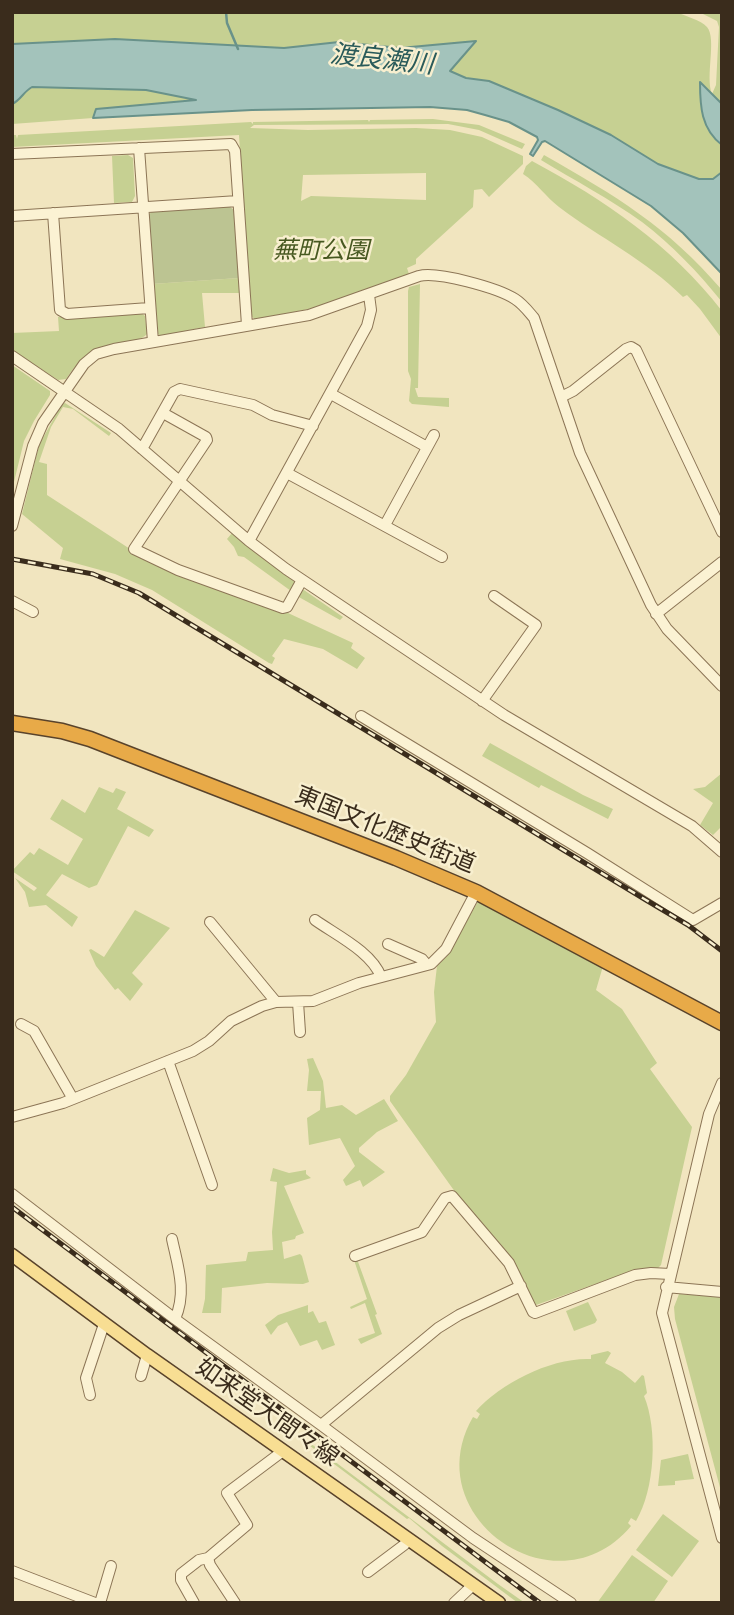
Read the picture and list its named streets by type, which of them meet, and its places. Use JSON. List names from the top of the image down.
{
  "streets": {
    "highway": ["東国文化歴史街道"],
    "main road": ["如来堂大間々線"]
  },
  "water": ["渡良瀬川"],
  "parks": ["蕪町公園"]
}
